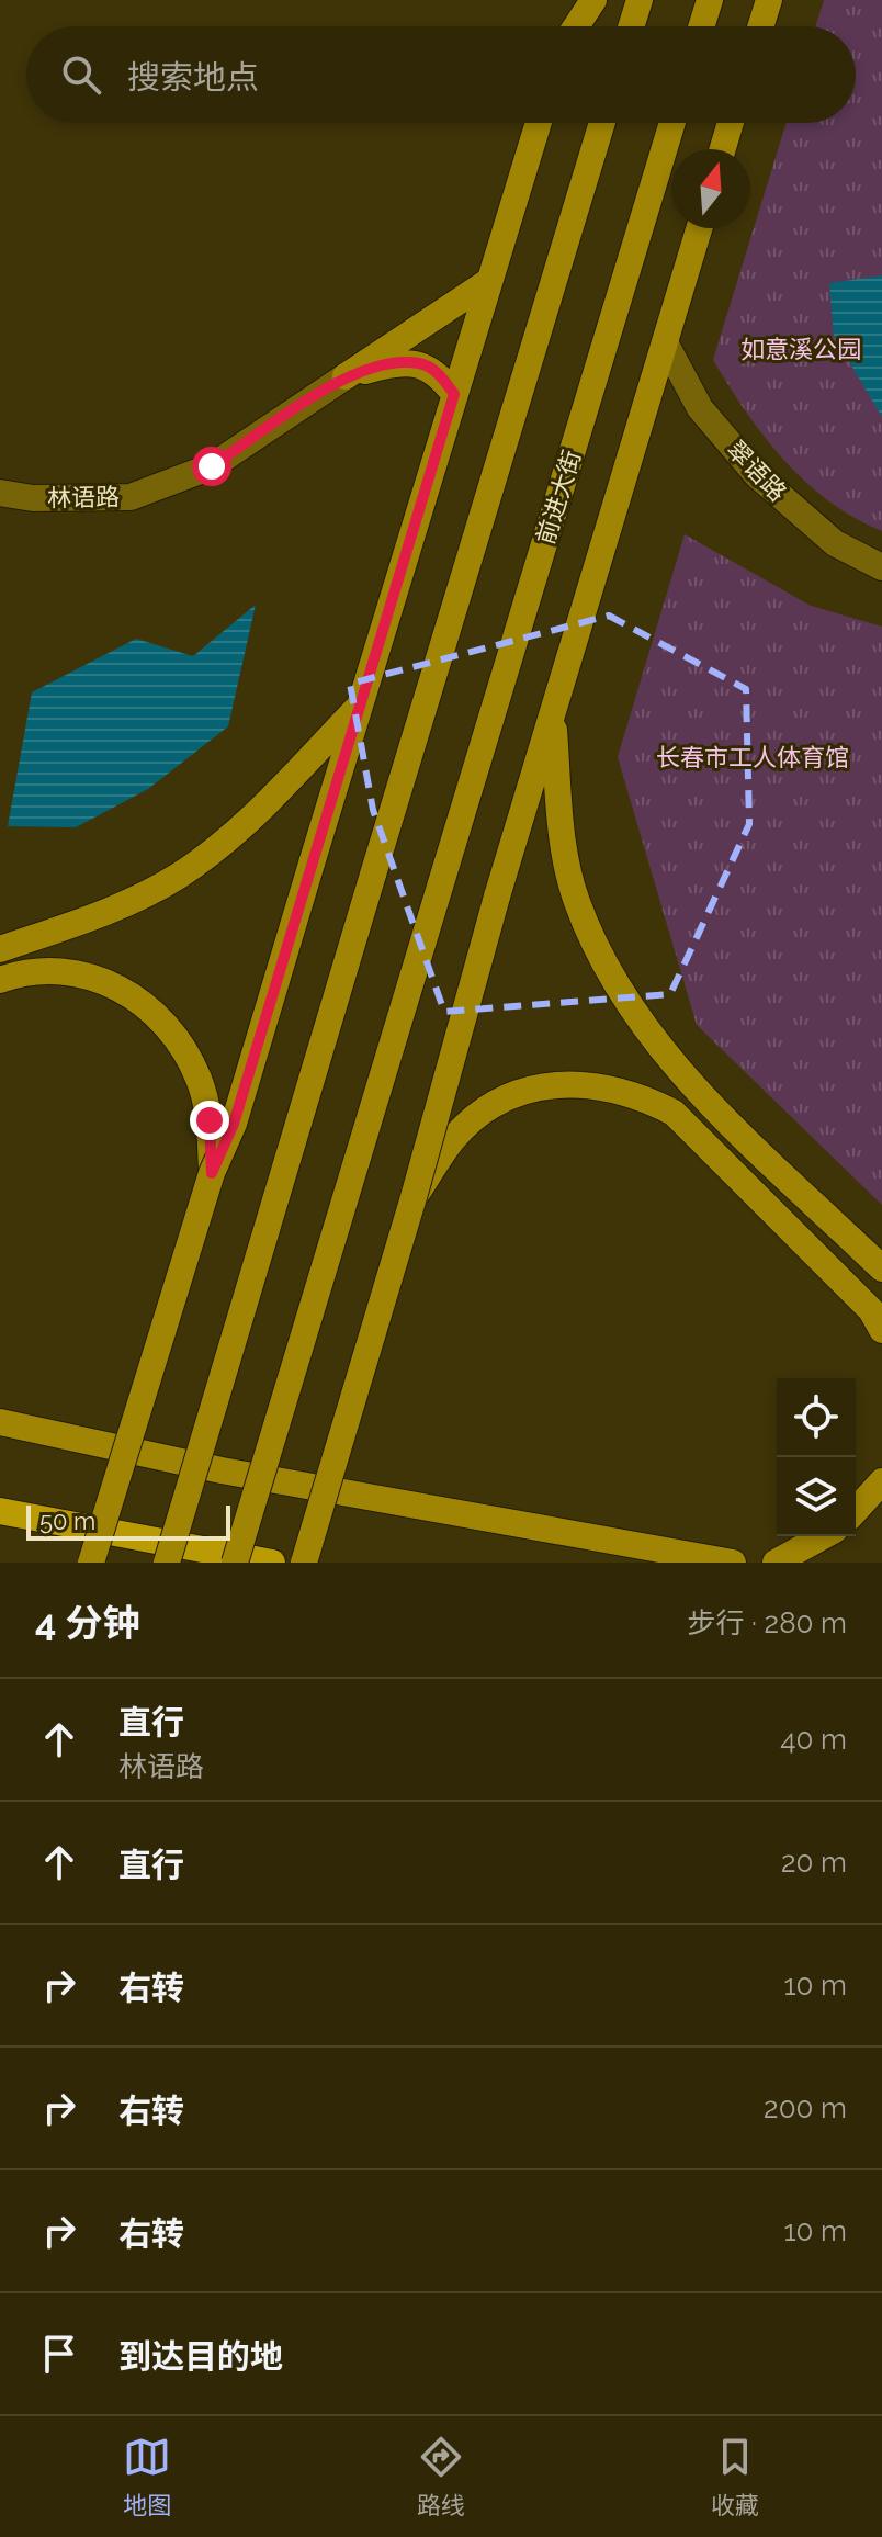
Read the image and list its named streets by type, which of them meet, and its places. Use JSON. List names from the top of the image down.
{
  "streets": {
    "main road": ["前进大街"],
    "street": ["翠语路", "林语路"]
  },
  "parks": ["如意溪公园", "长春市工人体育馆"],
  "scale_bar": "50 m",
  "north": "top",
  "page": {
    "search": "搜索地点",
    "scale": "50 m",
    "heading": ["4 分钟", "步行 · 280 m"],
    "list": [
      ["直行", "林语路", "40 m"],
      ["直行", "20 m"],
      ["右转", "10 m"],
      ["右转", "200 m"],
      ["右转", "10 m"],
      "到达目的地"
    ],
    "nav": ["地图", "路线", "收藏"]
  }
}
